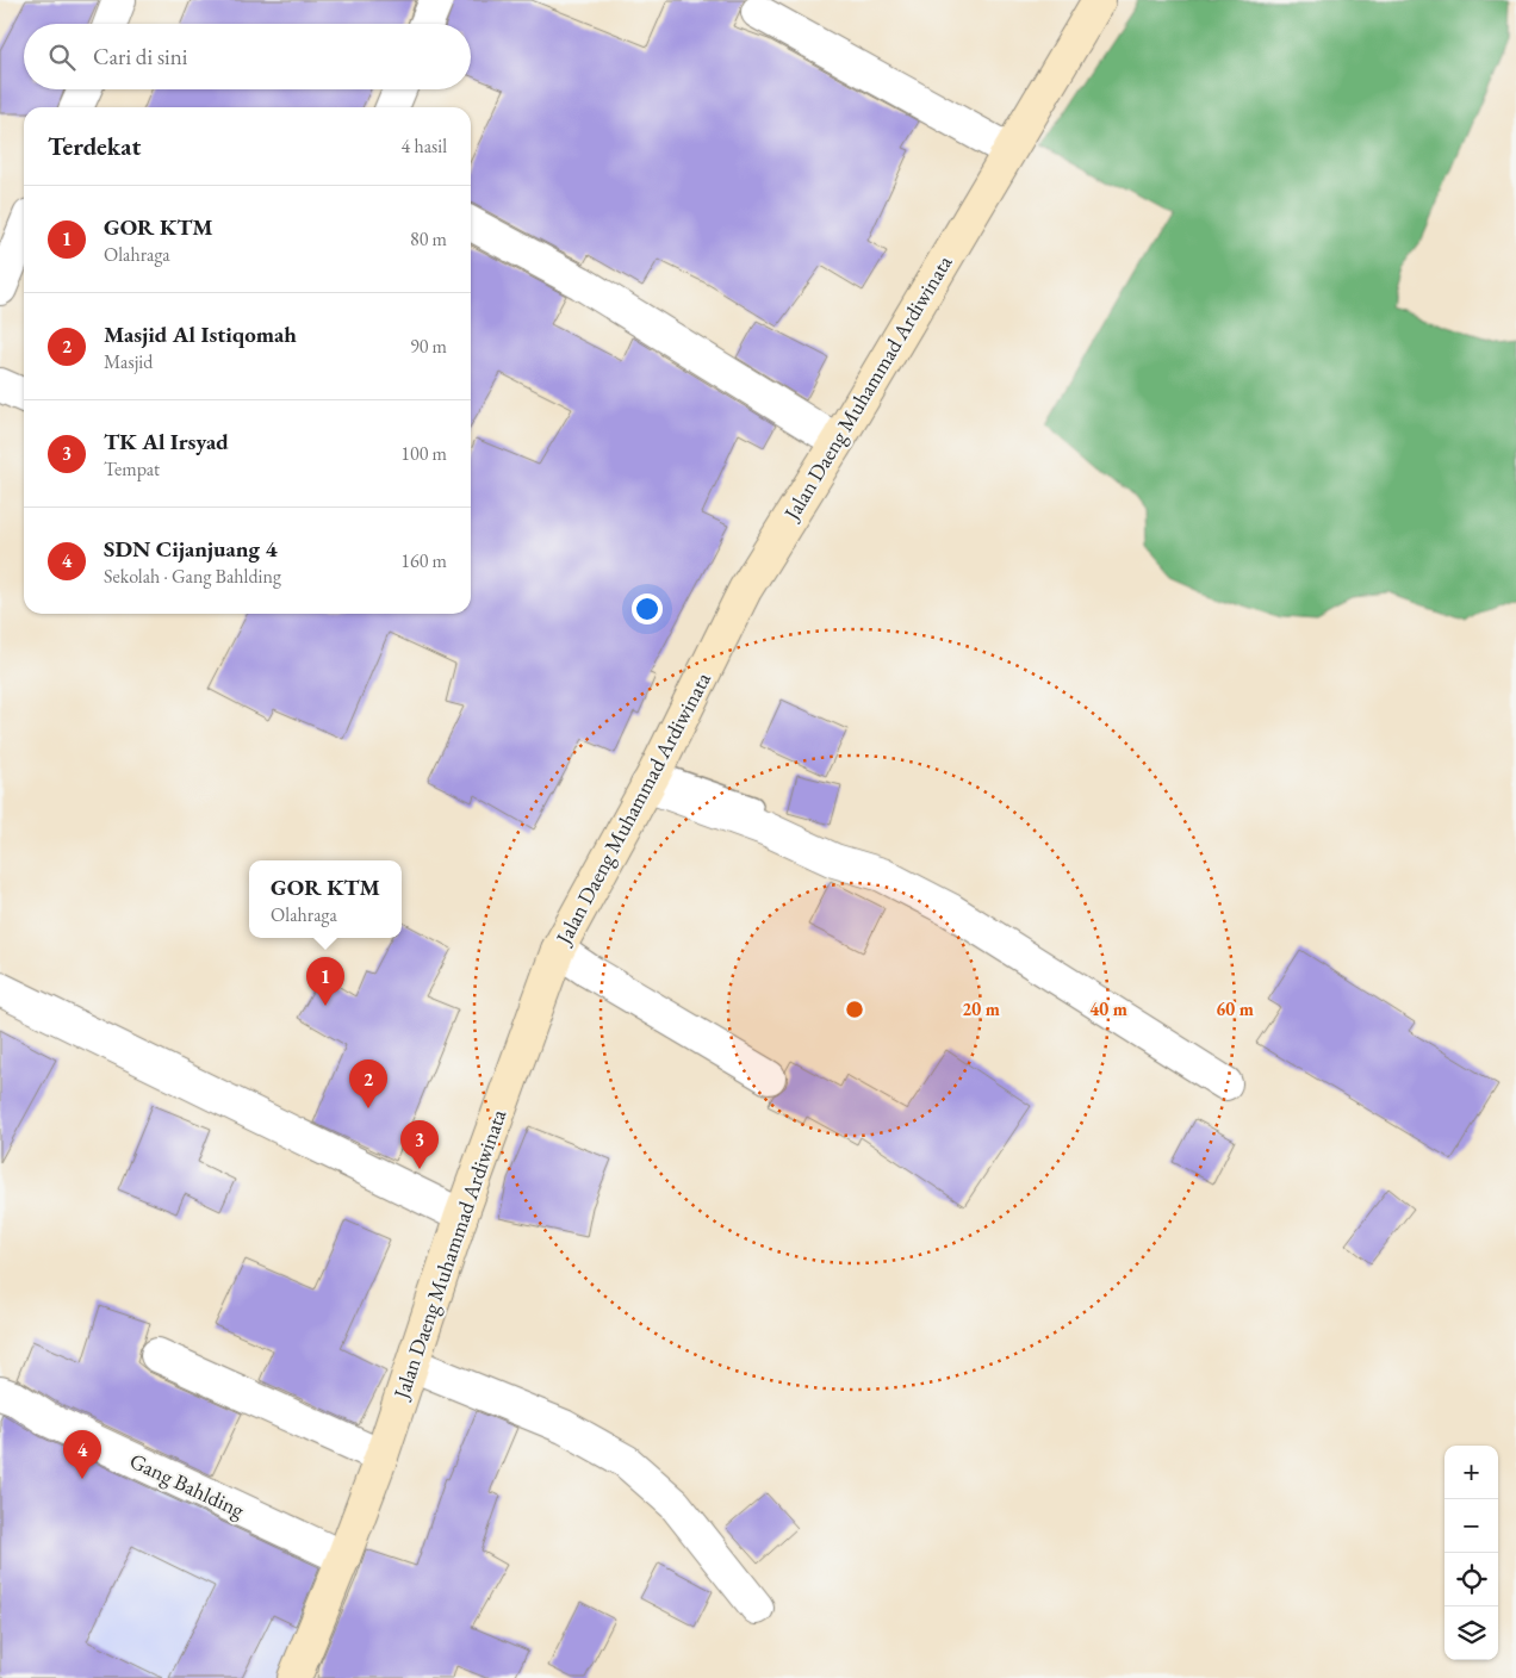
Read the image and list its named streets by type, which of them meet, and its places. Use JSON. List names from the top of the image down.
{
  "streets": {
    "main road": ["Jalan Daeng Muhammad Ardiwinata"],
    "street": ["Gang Bahlding"]
  },
  "crossings": [
    ["Jalan Daeng Muhammad Ardiwinata", "Gang Bahlding"]
  ],
  "page": {
    "search": "Cari di sini",
    "heading": ["Terdekat", "4 hasil"],
    "list": [
      {
        "mark": "1",
        "name": "GOR KTM",
        "note": "Olahraga",
        "value": "80 m"
      },
      {
        "mark": "2",
        "name": "Masjid Al Istiqomah",
        "note": "Masjid",
        "value": "90 m"
      },
      {
        "mark": "3",
        "name": "TK Al Irsyad",
        "note": "Tempat",
        "value": "100 m"
      },
      {
        "mark": "4",
        "name": "SDN Cijanjuang 4",
        "note": "Sekolah · Gang Bahlding",
        "value": "160 m"
      }
    ],
    "popup": ["GOR KTM", "Olahraga"],
    "pins": [
      "1",
      "2",
      "3",
      "4"
    ],
    "map_buttons": ["+", "−"]
  },
  "rings": ["20 m", "40 m", "60 m"]
}
